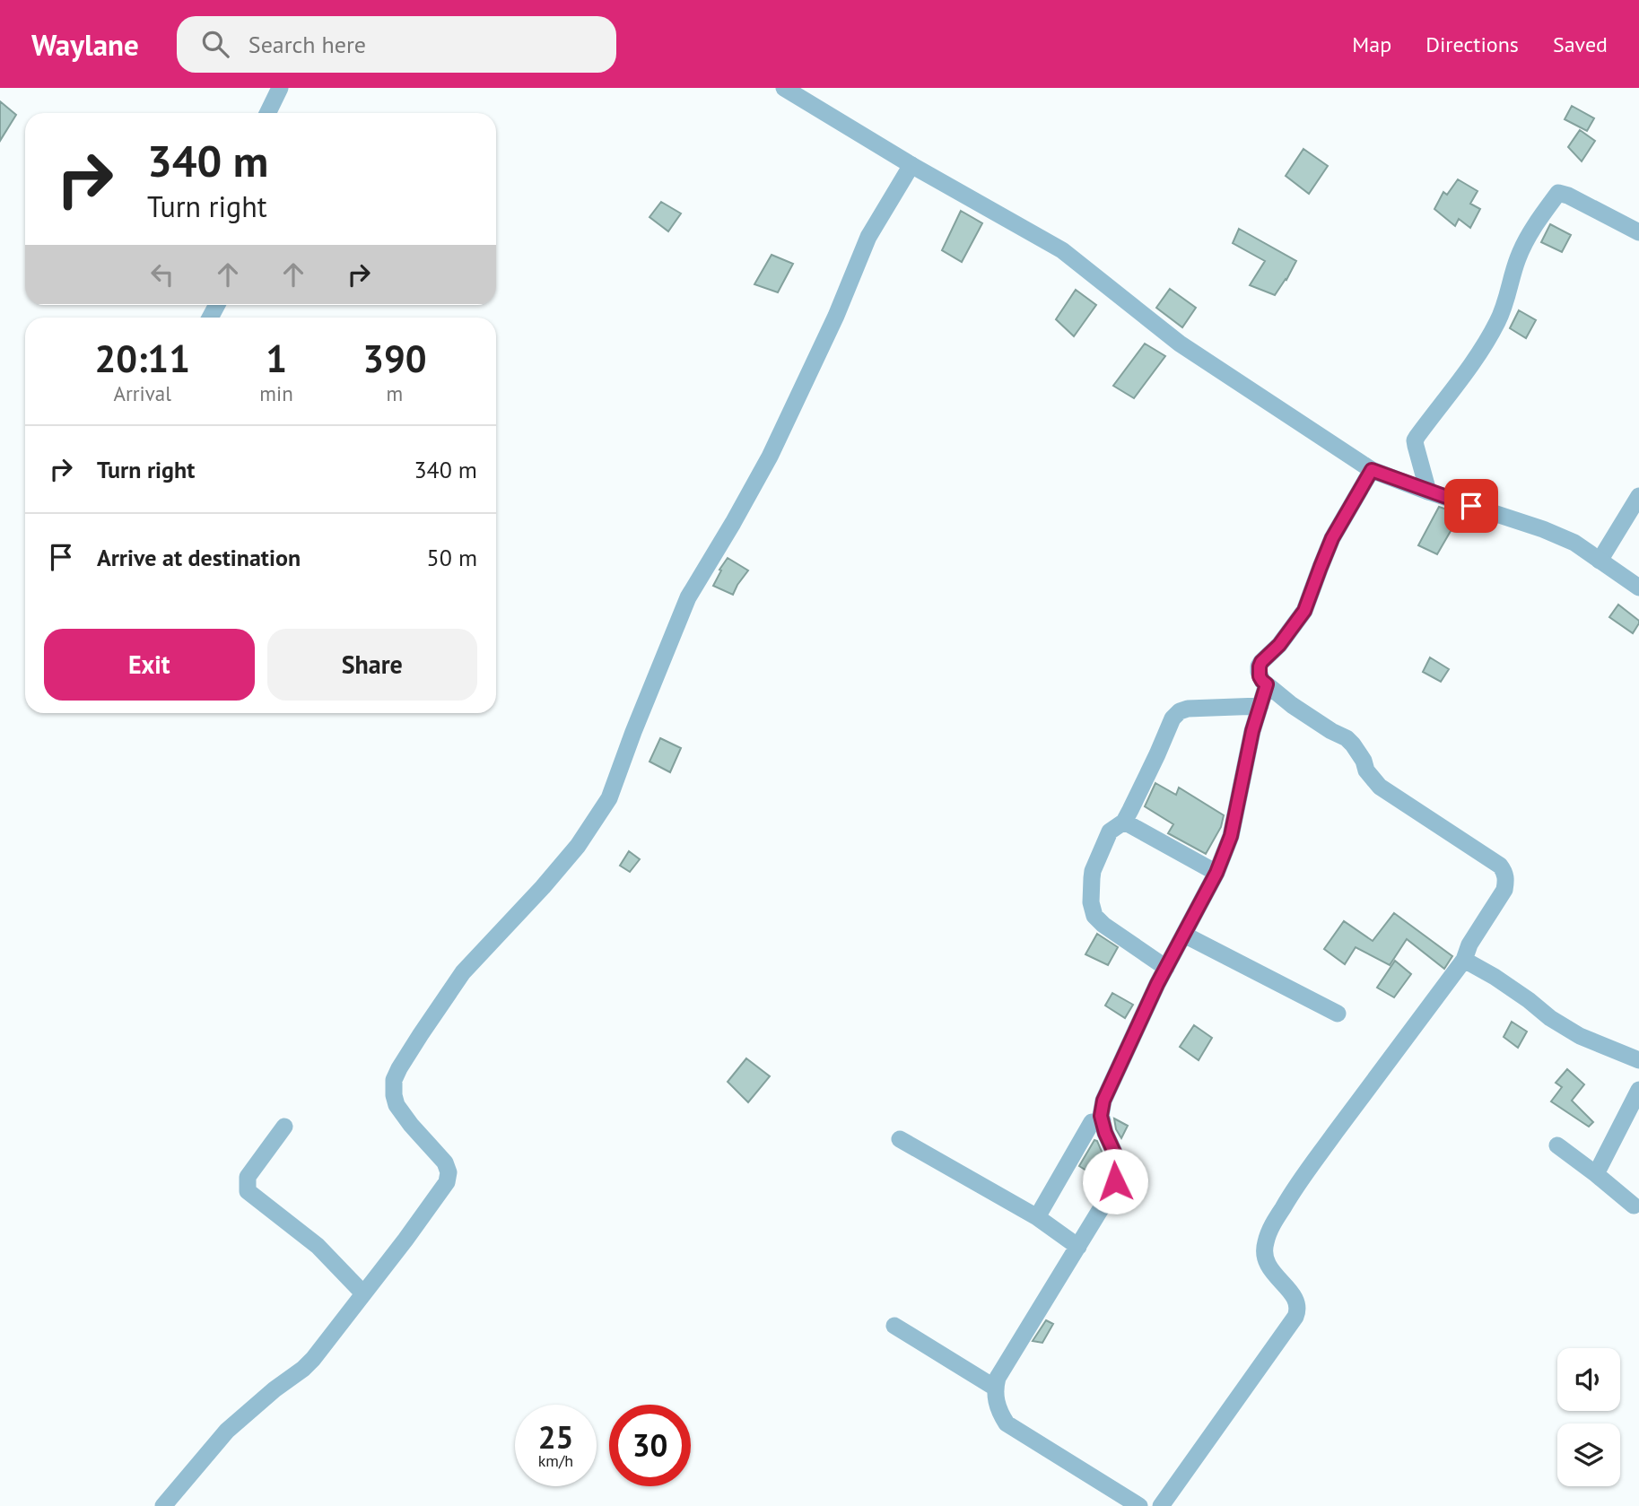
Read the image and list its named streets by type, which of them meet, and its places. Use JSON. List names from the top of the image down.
{
  "page": {
    "header": "Waylane",
    "search": "Search here",
    "nav": ["Map", "Directions", "Saved"],
    "turn": ["340 m", "Turn right"],
    "eta": [
      "20:11",
      "Arrival",
      "1",
      "min",
      "390",
      "m"
    ],
    "list": [
      {
        "name": "Turn right",
        "value": "340 m"
      },
      {
        "name": "Arrive at destination",
        "value": "50 m"
      }
    ],
    "buttons": ["Exit", "Share"],
    "speed": "25 km/h",
    "limit": "30"
  }
}
